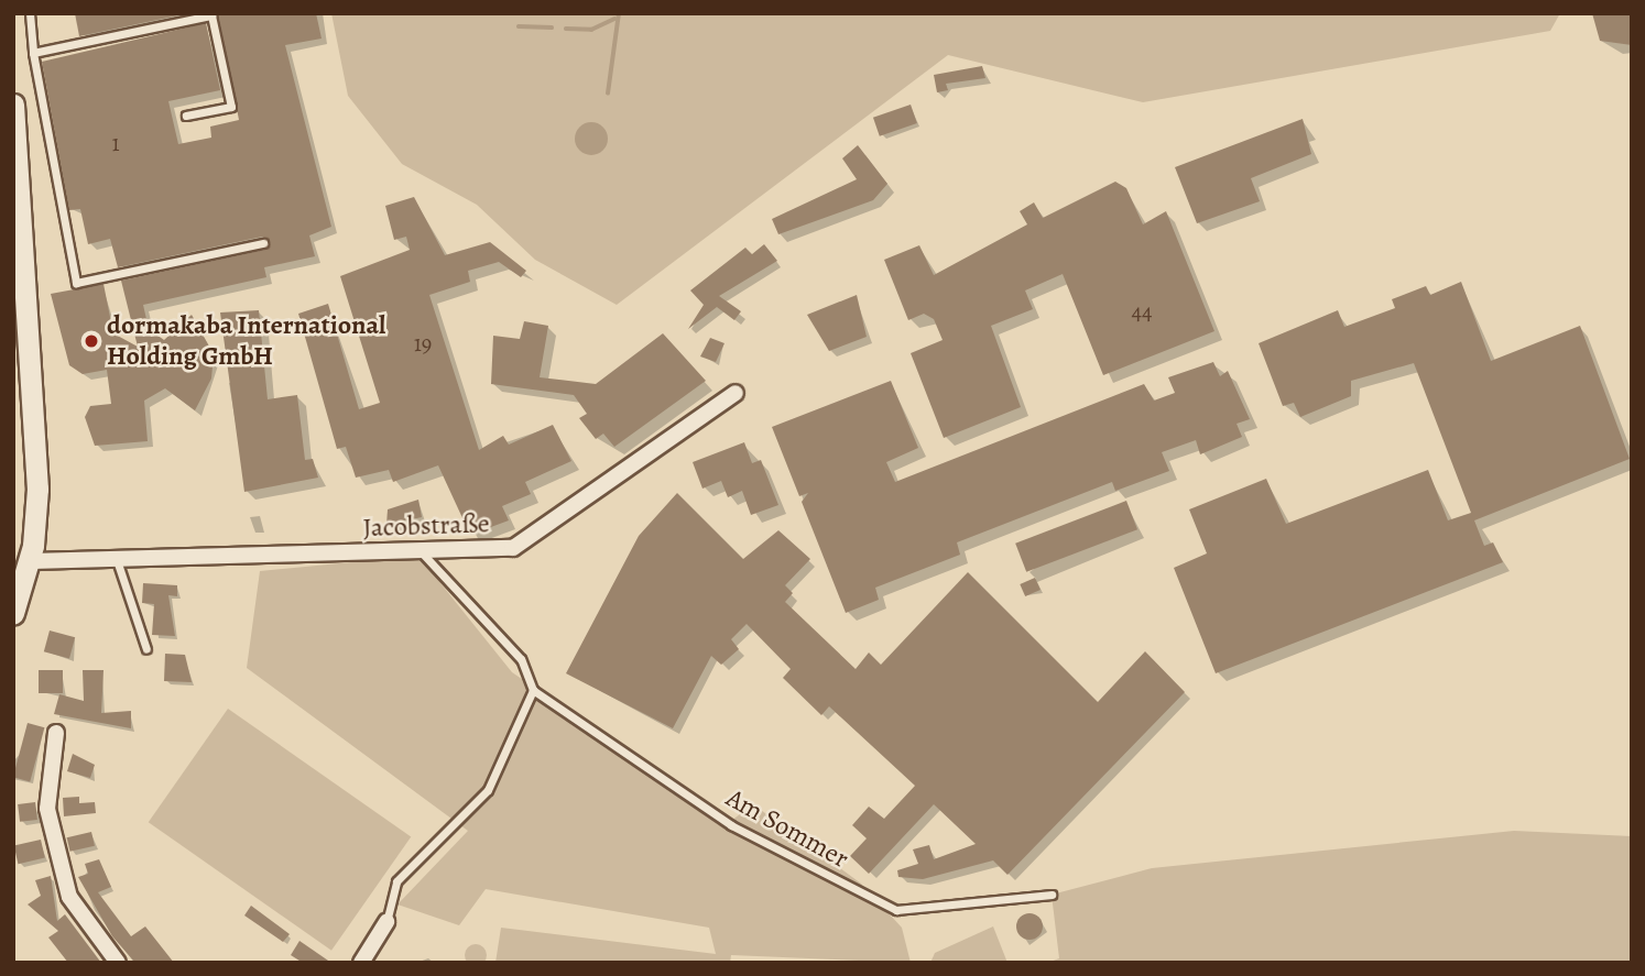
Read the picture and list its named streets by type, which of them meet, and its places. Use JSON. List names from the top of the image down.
{
  "streets": {
    "street": ["Jacobstraße"],
    "lane": ["Am Sommer"]
  },
  "places": ["dormakaba International Holding GmbH"],
  "house_numbers": ["1", "44", "19"]
}
